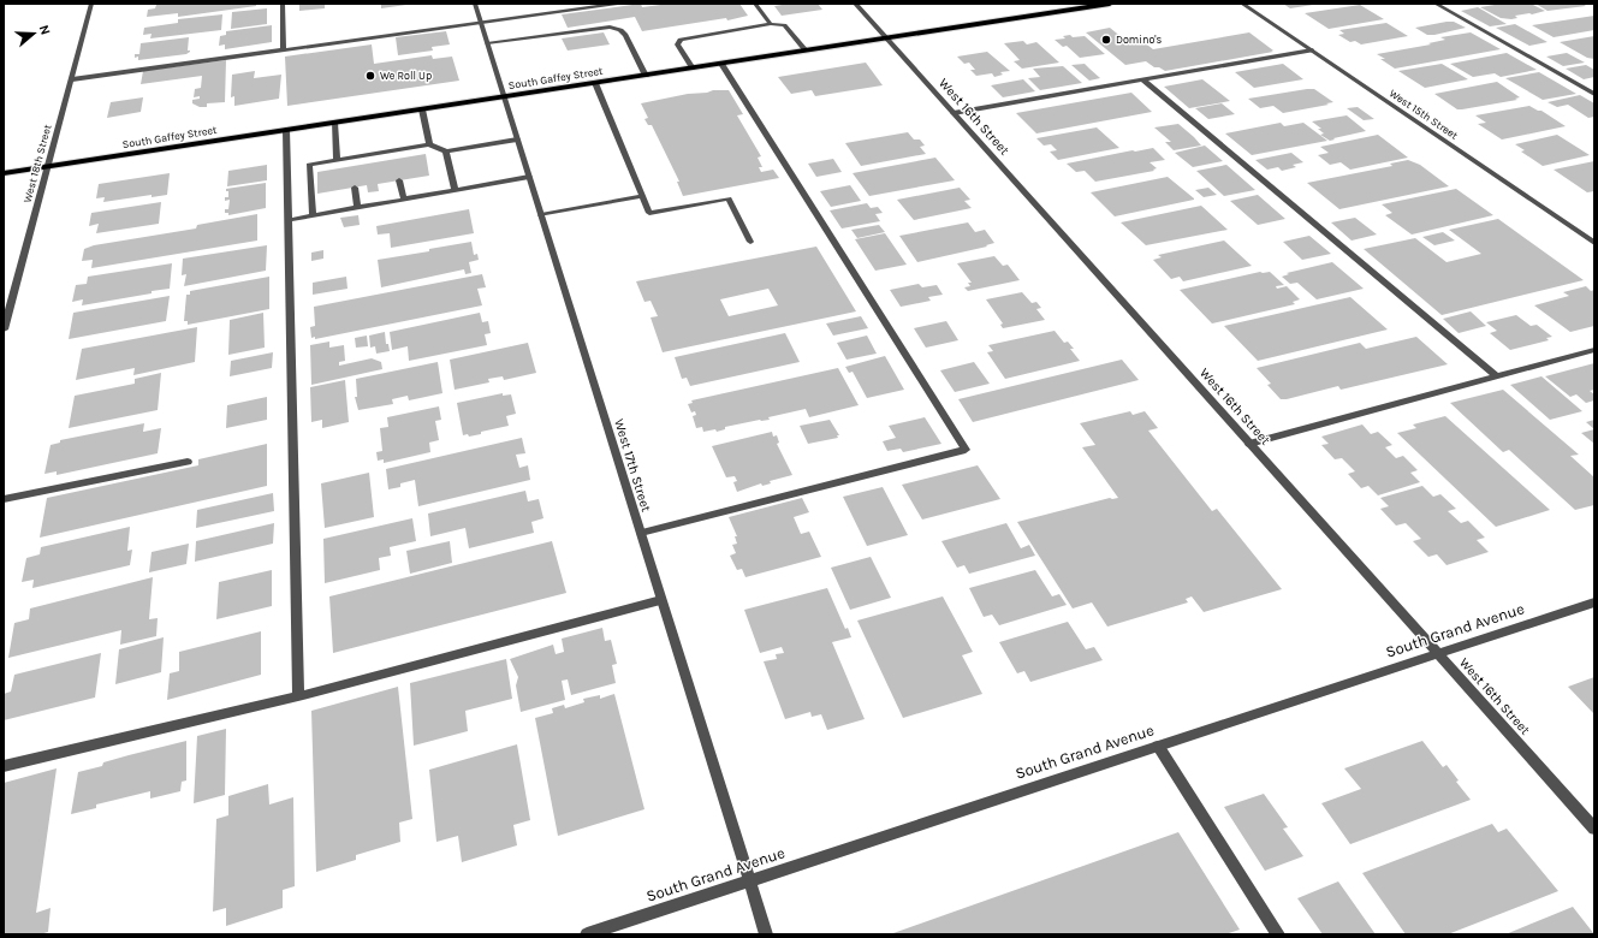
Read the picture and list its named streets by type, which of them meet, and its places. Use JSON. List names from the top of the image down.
{
  "streets": {
    "main road": ["South Gaffey Street"],
    "street": [
      "West 15th Street",
      "West 16th Street",
      "West 18th Street",
      "West 17th Street",
      "South Grand Avenue"
    ]
  },
  "crossings": [
    ["South Gaffey Street", "West 16th Street"],
    ["South Gaffey Street", "West 18th Street"],
    ["South Gaffey Street", "West 17th Street"],
    ["West 16th Street", "South Grand Avenue"],
    ["West 17th Street", "South Grand Avenue"]
  ],
  "places": ["Domino's", "We Roll Up"],
  "north": "right"
}
